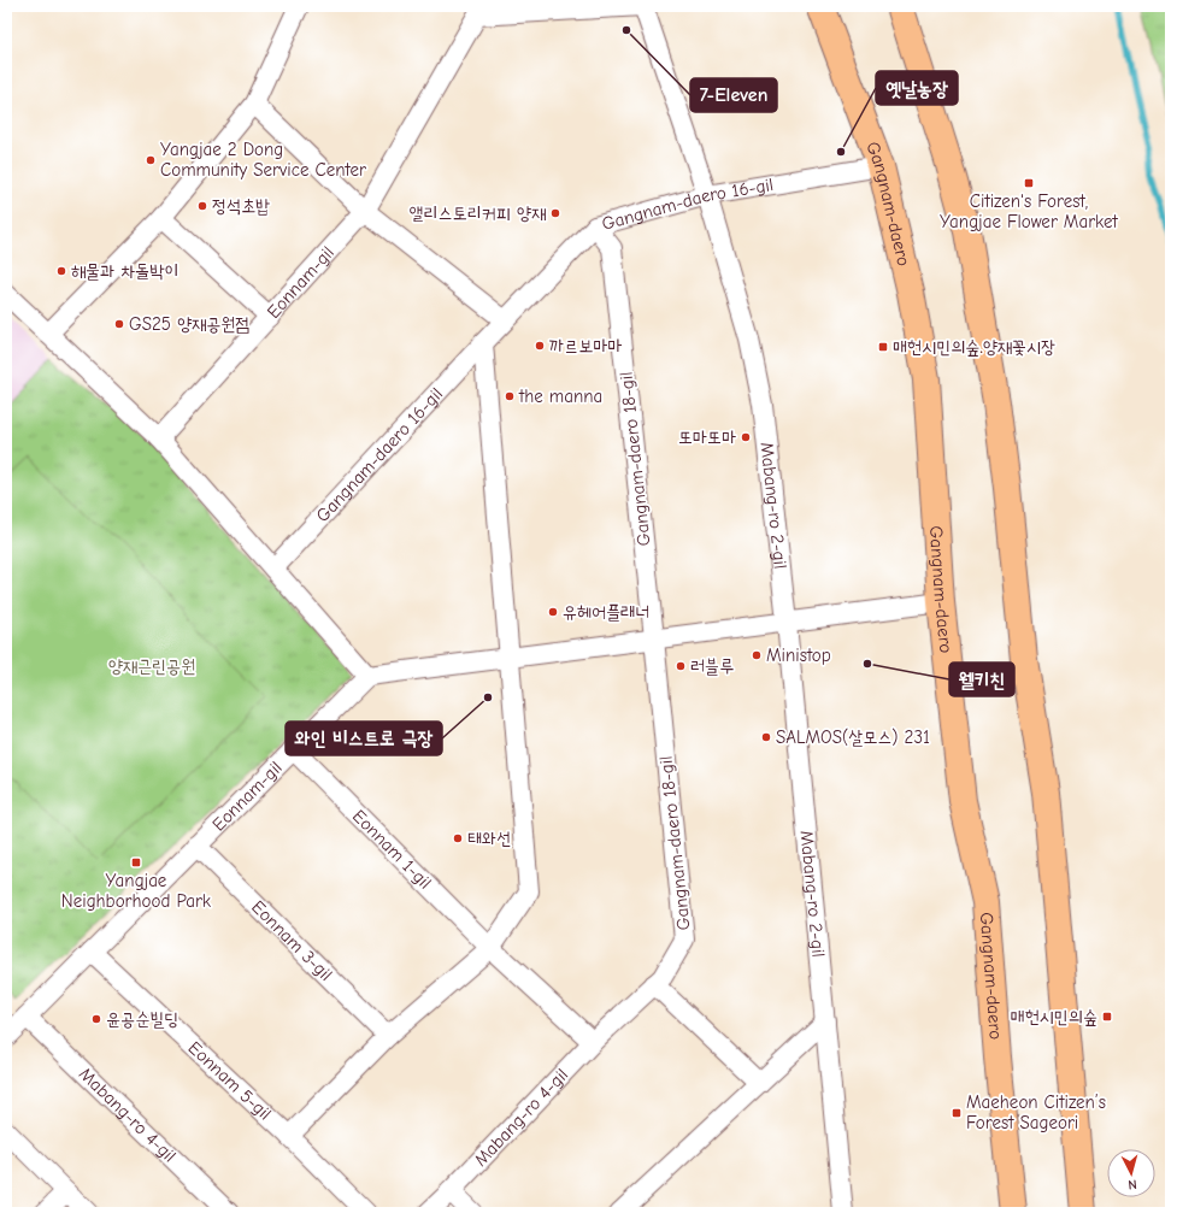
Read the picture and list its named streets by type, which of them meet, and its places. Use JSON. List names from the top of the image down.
{
  "streets": {
    "main road": ["Gangnam-daero"],
    "street": [
      "Gangnam-daero 16-gil",
      "Eonnam-gil",
      "Gangnam-daero 18-gil",
      "Mabang-ro 2-gil",
      "Eonnam 1-gil",
      "Eonnam 3-gil",
      "Eonnam 5-gil",
      "Mabang-ro 4-gil"
    ]
  },
  "crossings": [
    ["Gangnam-daero", "Gangnam-daero 16-gil"],
    ["Gangnam-daero 16-gil", "Gangnam-daero 18-gil"],
    ["Gangnam-daero 16-gil", "Mabang-ro 2-gil"],
    ["Eonnam-gil", "Eonnam 1-gil"],
    ["Eonnam-gil", "Eonnam 3-gil"],
    ["Eonnam-gil", "Eonnam 5-gil"],
    ["Eonnam-gil", "Mabang-ro 4-gil"],
    ["Gangnam-daero 18-gil", "Eonnam 1-gil"],
    ["Gangnam-daero 18-gil", "Mabang-ro 4-gil"],
    ["Eonnam 1-gil", "Mabang-ro 4-gil"]
  ],
  "parks": ["양재근린공원"],
  "places": {
    "other": [
      "7-Eleven",
      "옛날농장",
      "Yangjae 2 Dong Community Service Center",
      "정석초밥",
      "앨리스토리커피 양재",
      "해물과 차돌박이",
      "GS25 양재공원점",
      "까르보마마",
      "the manna",
      "또마또마",
      "유헤어플래너",
      "Ministop",
      "웰키친",
      "러블루",
      "와인 비스트로 극장",
      "SALMOS(살모스) 231",
      "태와선",
      "윤공순빌딩"
    ],
    "transit": [
      "Citizen's Forest, Yangjae Flower Market",
      "매헌시민의숲.양재꽃시장",
      "Yangjae Neighborhood Park",
      "매헌시민의숲",
      "Maeheon Citizen’s Forest Sageori"
    ]
  },
  "north": "bottom"
}
